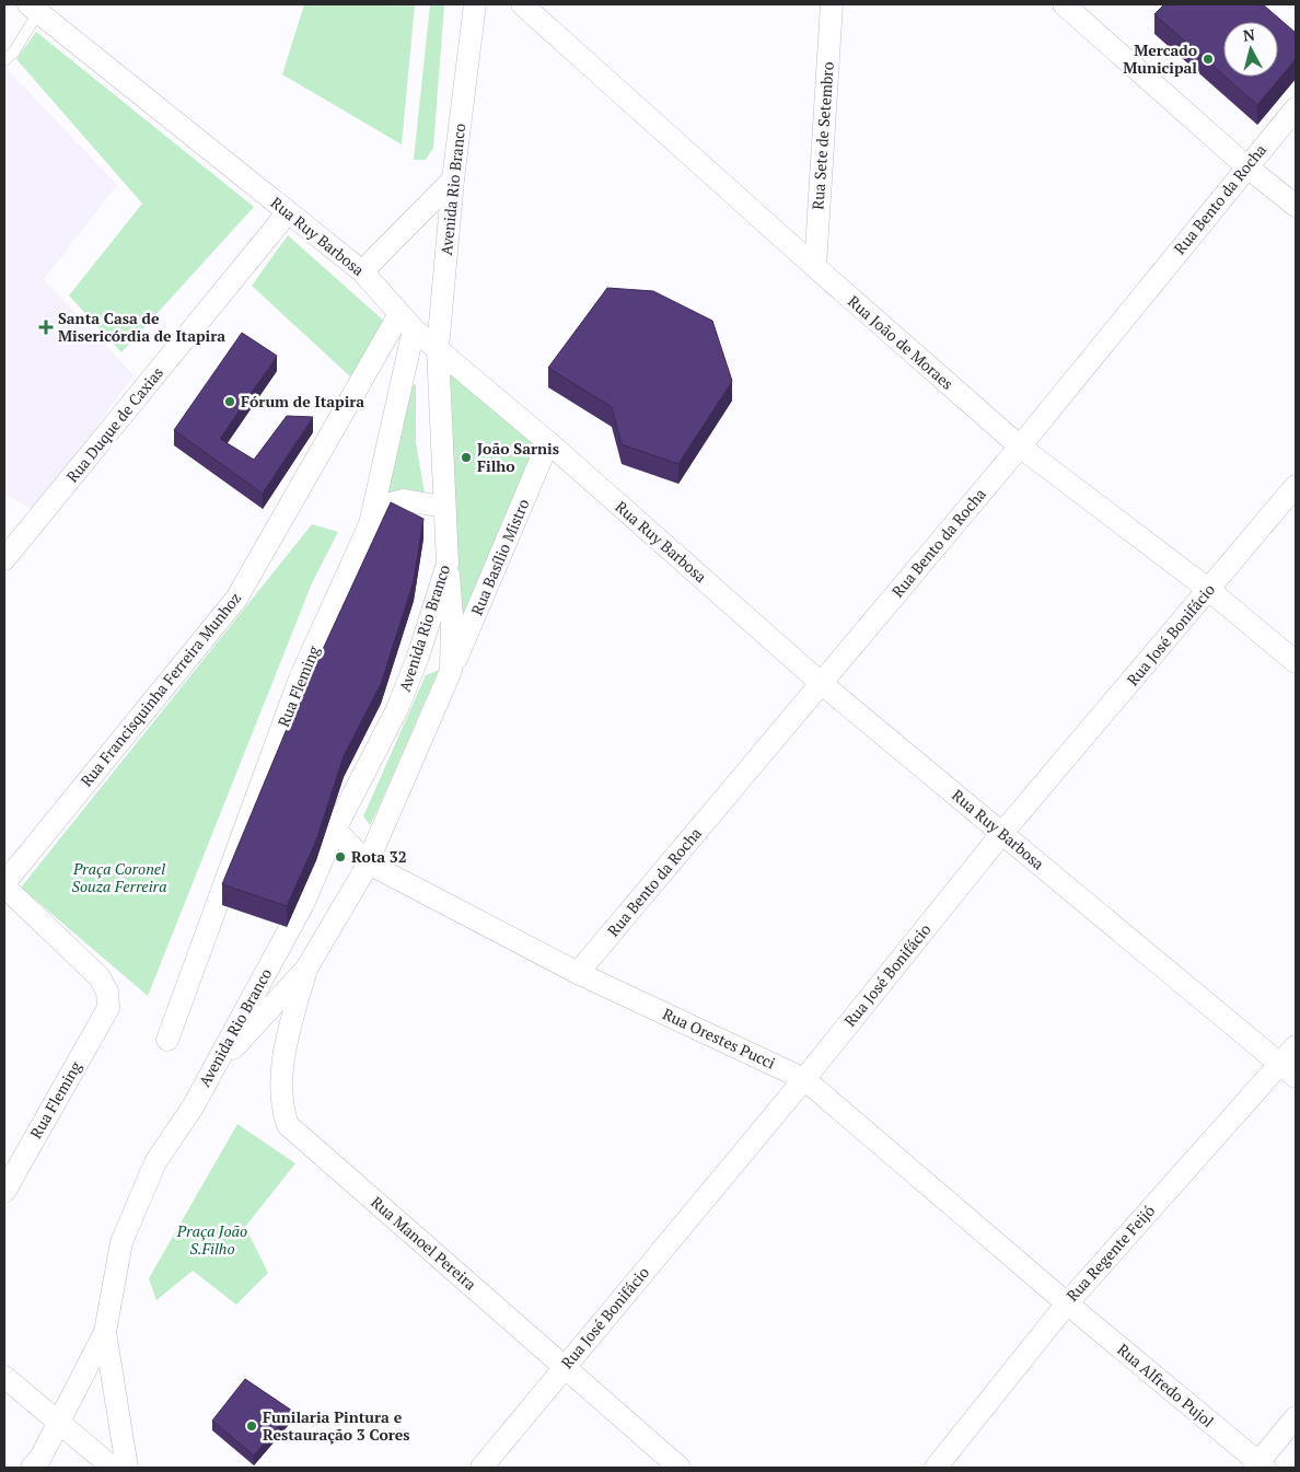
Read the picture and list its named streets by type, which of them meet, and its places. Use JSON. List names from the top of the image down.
{
  "streets": {
    "street": [
      "Rua Sete de Setembro",
      "Avenida Rio Branco",
      "Rua Bento da Rocha",
      "Rua Ruy Barbosa",
      "Rua João de Moraes",
      "Rua Duque de Caxias",
      "Rua Basílio Mistro",
      "Rua José Bonifácio",
      "Rua Fleming",
      "Rua Francisquinha Ferreira Munhoz",
      "Rua Orestes Pucci",
      "Rua Manoel Pereira",
      "Rua Regente Feijó",
      "Rua Alfredo Pujol"
    ]
  },
  "crossings": [
    ["Rua Sete de Setembro", "Rua João de Moraes"],
    ["Avenida Rio Branco", "Rua Ruy Barbosa"],
    ["Avenida Rio Branco", "Rua Orestes Pucci"],
    ["Rua Bento da Rocha", "Rua Ruy Barbosa"],
    ["Rua Bento da Rocha", "Rua João de Moraes"],
    ["Rua Bento da Rocha", "Rua Orestes Pucci"],
    ["Rua Ruy Barbosa", "Rua Duque de Caxias"],
    ["Rua Ruy Barbosa", "Rua Basílio Mistro"],
    ["Rua Ruy Barbosa", "Rua José Bonifácio"],
    ["Rua Ruy Barbosa", "Rua Fleming"],
    ["Rua Ruy Barbosa", "Rua Francisquinha Ferreira Munhoz"],
    ["Rua Ruy Barbosa", "Rua Regente Feijó"],
    ["Rua João de Moraes", "Rua José Bonifácio"],
    ["Rua Basílio Mistro", "Rua Orestes Pucci"],
    ["Rua Basílio Mistro", "Rua Manoel Pereira"],
    ["Rua José Bonifácio", "Rua Orestes Pucci"],
    ["Rua José Bonifácio", "Rua Manoel Pereira"],
    ["Rua Fleming", "Rua Francisquinha Ferreira Munhoz"],
    ["Rua Orestes Pucci", "Rua Regente Feijó"],
    ["Rua Orestes Pucci", "Rua Alfredo Pujol"],
    ["Rua Regente Feijó", "Rua Alfredo Pujol"]
  ],
  "parks": ["Praça Coronel Souza Ferreira", "Praça João S.Filho"],
  "places": {
    "other": [
      "Mercado Municipal",
      "Fórum de Itapira",
      "João Sarnis Filho",
      "Rota 32",
      "Funilaria Pintura e Restauração 3 Cores"
    ],
    "health": ["Santa Casa de Misericórdia de Itapira"]
  },
  "north": "top"
}
